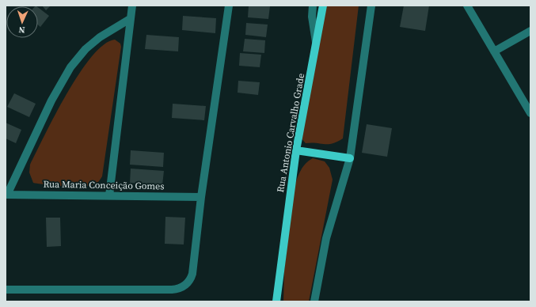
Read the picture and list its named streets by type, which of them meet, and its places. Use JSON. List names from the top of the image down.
{
  "streets": {
    "main road": ["Rua Antonio Carvalho Grade"],
    "street": ["Rua Maria Conceição Gomes"]
  },
  "north": "bottom"
}
